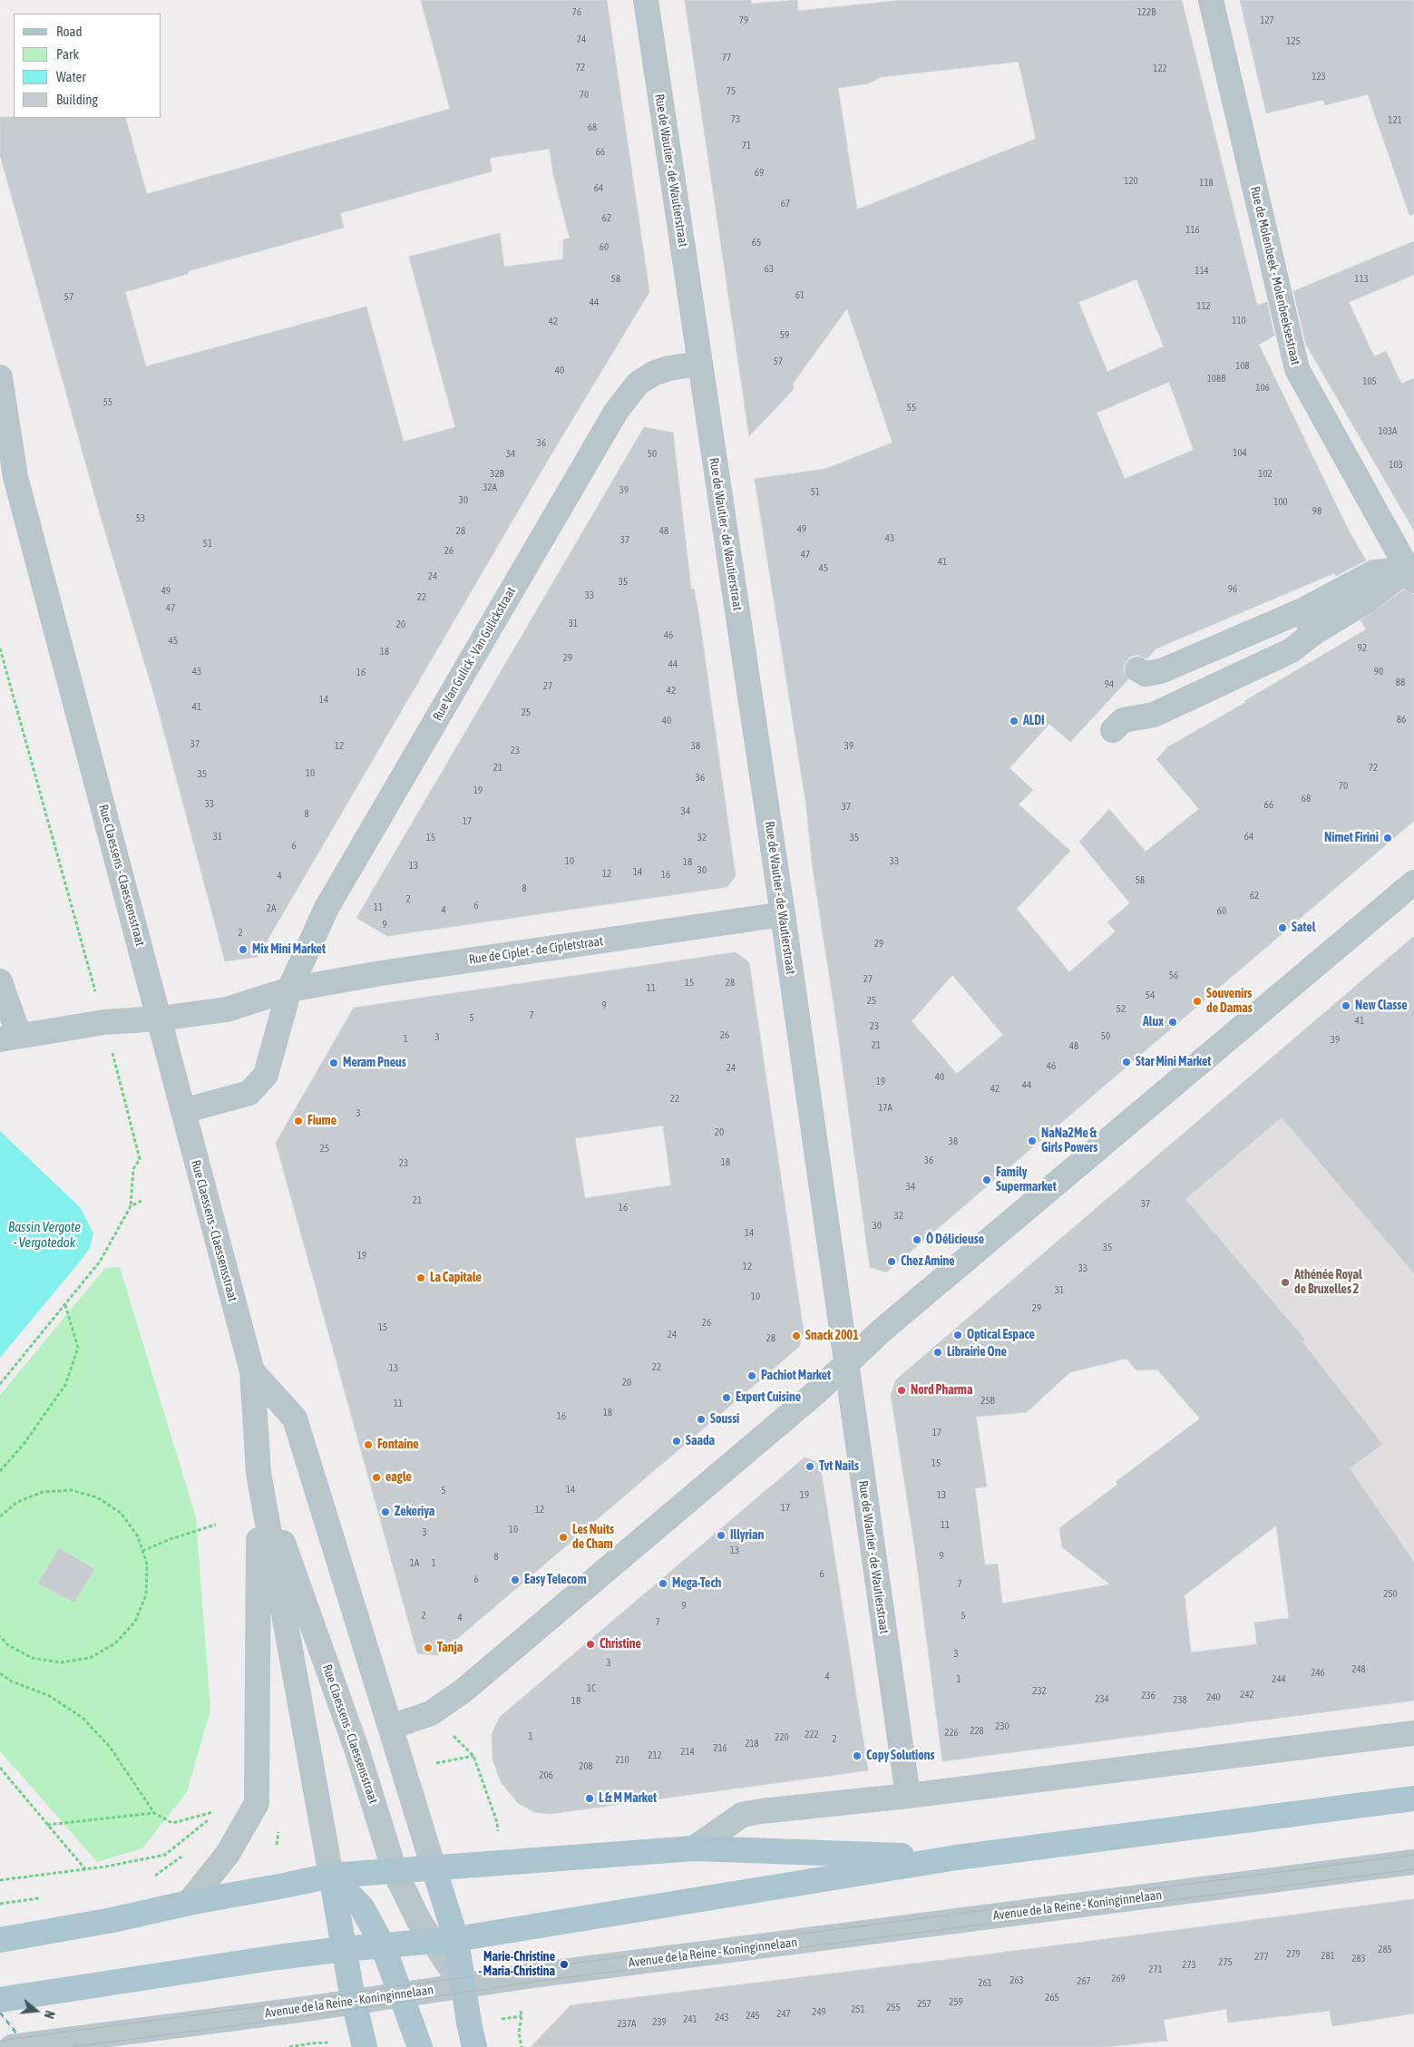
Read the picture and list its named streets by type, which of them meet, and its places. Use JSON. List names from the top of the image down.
{
  "streets": {
    "street": [
      "Rue de Wautier - de Wautierstraat",
      "Rue de Molenbeek - Molenbeeksestraat",
      "Rue Van Gulick - Van Gulickstraat",
      "Rue Claessens - Claessensstraat",
      "Rue de Ciplet - de Cipletstraat",
      "Avenue de la Reine - Koninginnelaan"
    ]
  },
  "crossings": [
    ["Rue de Wautier - de Wautierstraat", "Rue Van Gulick - Van Gulickstraat"],
    ["Rue de Wautier - de Wautierstraat", "Rue de Ciplet - de Cipletstraat"],
    ["Rue Van Gulick - Van Gulickstraat", "Rue Claessens - Claessensstraat"],
    ["Rue Van Gulick - Van Gulickstraat", "Rue de Ciplet - de Cipletstraat"]
  ],
  "water": ["Bassin Vergote - Vergotedok"],
  "places": [
    "ALDI",
    "Nimet Firini",
    "Satel",
    "Mix Mini Market",
    "Souvenirs de Damas",
    "New Classe",
    "Alux",
    "Star Mini Market",
    "Meram Pneus",
    "Fiume",
    "NaNa2Me & Girls Powers",
    "Family Supermarket",
    "Ô Délicieuse",
    "Chez Amine",
    "La Capitale",
    "Athénée Royal de Bruxelles 2",
    "Optical Espace",
    "Snack 2001",
    "Librairie One",
    "Pachiot Market",
    "Nord Pharma",
    "Expert Cuisine",
    "Soussi",
    "Saada",
    "Fontaine",
    "Tvt Nails",
    "eagle",
    "Zekeriya",
    "Illyrian",
    "Les Nuits de Cham",
    "Easy Telecom",
    "Mega-Tech",
    "Christine",
    "Tanja",
    "Copy Solutions",
    "L & M Market",
    "Marie-Christine - Maria-Christina"
  ],
  "house_numbers": [
    "76",
    "122B",
    "79",
    "127",
    "74",
    "125",
    "77",
    "72",
    "122",
    "123",
    "75",
    "70",
    "73",
    "121",
    "68",
    "71",
    "66",
    "69",
    "120",
    "118",
    "64",
    "67",
    "62",
    "116",
    "65",
    "60",
    "63",
    "114",
    "58",
    "113",
    "61",
    "57",
    "44",
    "112",
    "110",
    "42",
    "59",
    "57",
    "108",
    "40",
    "108B",
    "105",
    "106",
    "55",
    "55",
    "103A",
    "36",
    "104",
    "34",
    "50",
    "103",
    "32B",
    "102",
    "32A",
    "39",
    "51",
    "30",
    "100",
    "98",
    "53",
    "49",
    "28",
    "48",
    "43",
    "37",
    "51",
    "26",
    "47",
    "41",
    "45",
    "24",
    "35",
    "96",
    "49",
    "33",
    "22",
    "47",
    "31",
    "20",
    "46",
    "45",
    "92",
    "18",
    "29",
    "44",
    "43",
    "90",
    "16",
    "88",
    "94",
    "27",
    "42",
    "14",
    "41",
    "25",
    "86",
    "40",
    "37",
    "12",
    "38",
    "39",
    "23",
    "21",
    "72",
    "10",
    "35",
    "36",
    "70",
    "19",
    "68",
    "33",
    "66",
    "37",
    "34",
    "8",
    "17",
    "31",
    "64",
    "15",
    "32",
    "35",
    "6",
    "10",
    "33",
    "18",
    "13",
    "30",
    "14",
    "12",
    "16",
    "4",
    "58",
    "8",
    "62",
    "2",
    "6",
    "11",
    "2A",
    "4",
    "60",
    "9",
    "2",
    "29",
    "56",
    "27",
    "15",
    "28",
    "11",
    "54",
    "25",
    "9",
    "52",
    "7",
    "5",
    "41",
    "23",
    "26",
    "50",
    "3",
    "1",
    "39",
    "21",
    "48",
    "46",
    "24",
    "40",
    "19",
    "44",
    "42",
    "22",
    "17A",
    "3",
    "20",
    "38",
    "25",
    "36",
    "18",
    "23",
    "34",
    "21",
    "37",
    "16",
    "32",
    "30",
    "14",
    "35",
    "19",
    "12",
    "33",
    "31",
    "10",
    "29",
    "26",
    "15",
    "24",
    "28",
    "22",
    "13",
    "20",
    "25B",
    "11",
    "18",
    "16",
    "17",
    "15",
    "14",
    "5",
    "19",
    "13",
    "17",
    "12",
    "11",
    "10",
    "3",
    "13",
    "9",
    "8",
    "1A",
    "1",
    "6",
    "6",
    "7",
    "250",
    "9",
    "2",
    "5",
    "4",
    "7",
    "3",
    "3",
    "248",
    "246",
    "4",
    "1",
    "244",
    "1C",
    "232",
    "242",
    "236",
    "240",
    "234",
    "238",
    "1B",
    "230",
    "228",
    "226",
    "222",
    "1",
    "220",
    "2",
    "218",
    "216",
    "214",
    "212",
    "210",
    "208",
    "206",
    "285",
    "279",
    "281",
    "277",
    "283",
    "275",
    "273",
    "271",
    "269",
    "263",
    "267",
    "261",
    "265",
    "259",
    "257",
    "255",
    "251",
    "249",
    "247",
    "245",
    "243",
    "241",
    "239",
    "237A"
  ],
  "legend": [
    "Road",
    "Park",
    "Water",
    "Building"
  ],
  "north": "right"
}
